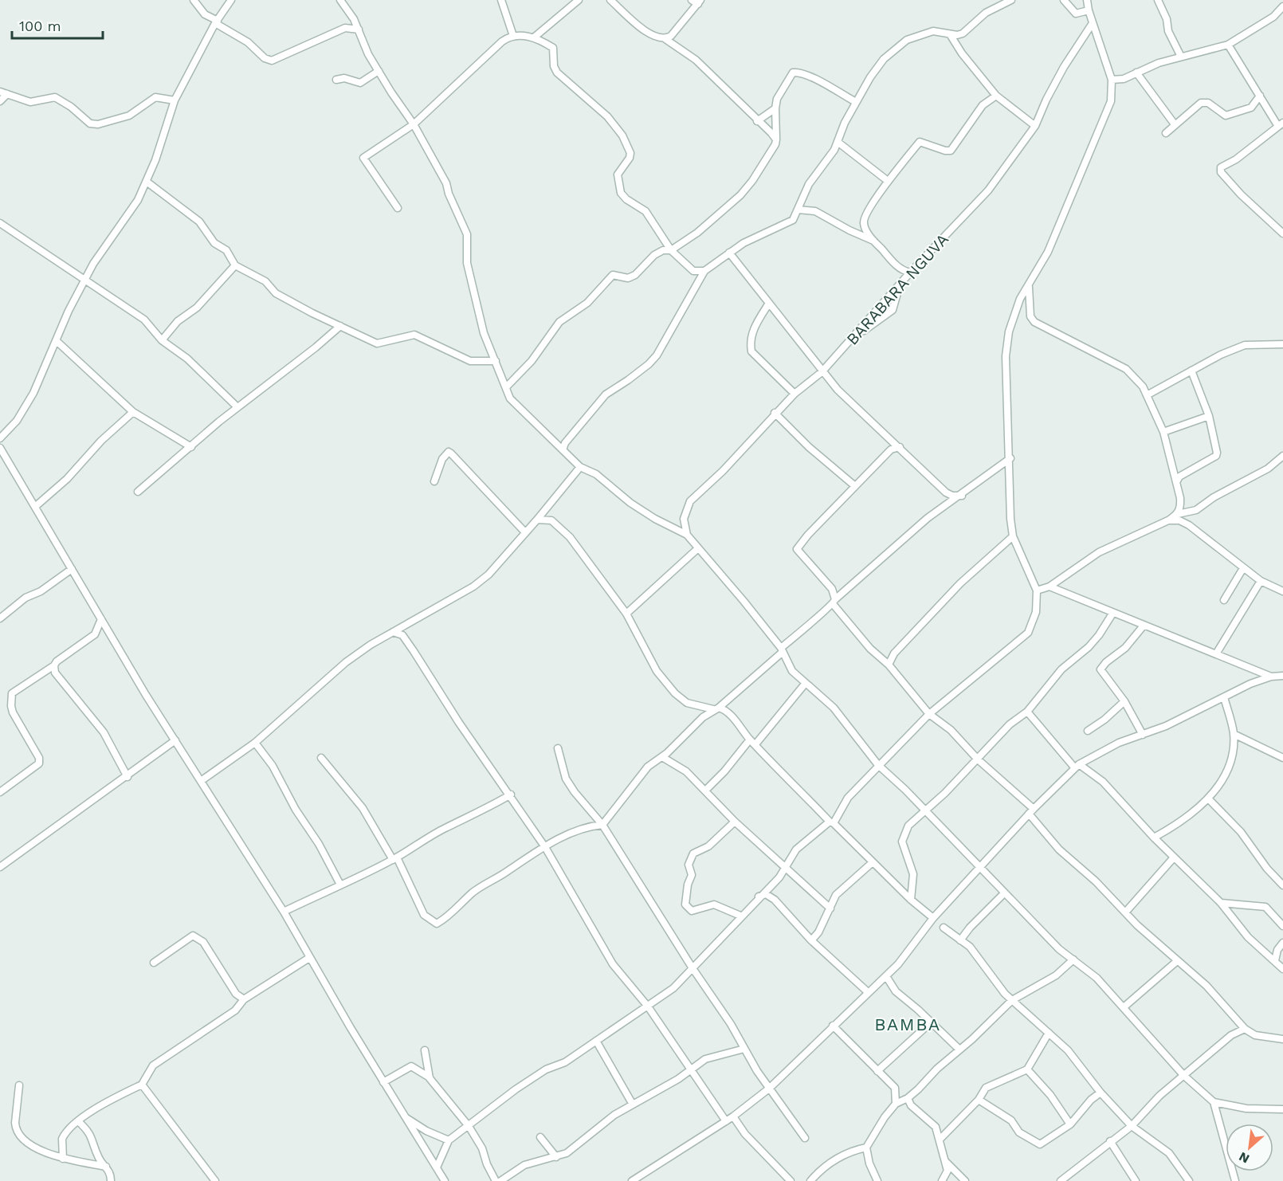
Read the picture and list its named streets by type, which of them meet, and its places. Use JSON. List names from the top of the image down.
{
  "streets": {
    "street": ["BARABARA NGUVA"]
  },
  "districts": ["BAMBA"],
  "scale_bar": "100 m",
  "north": "bottom left"
}
